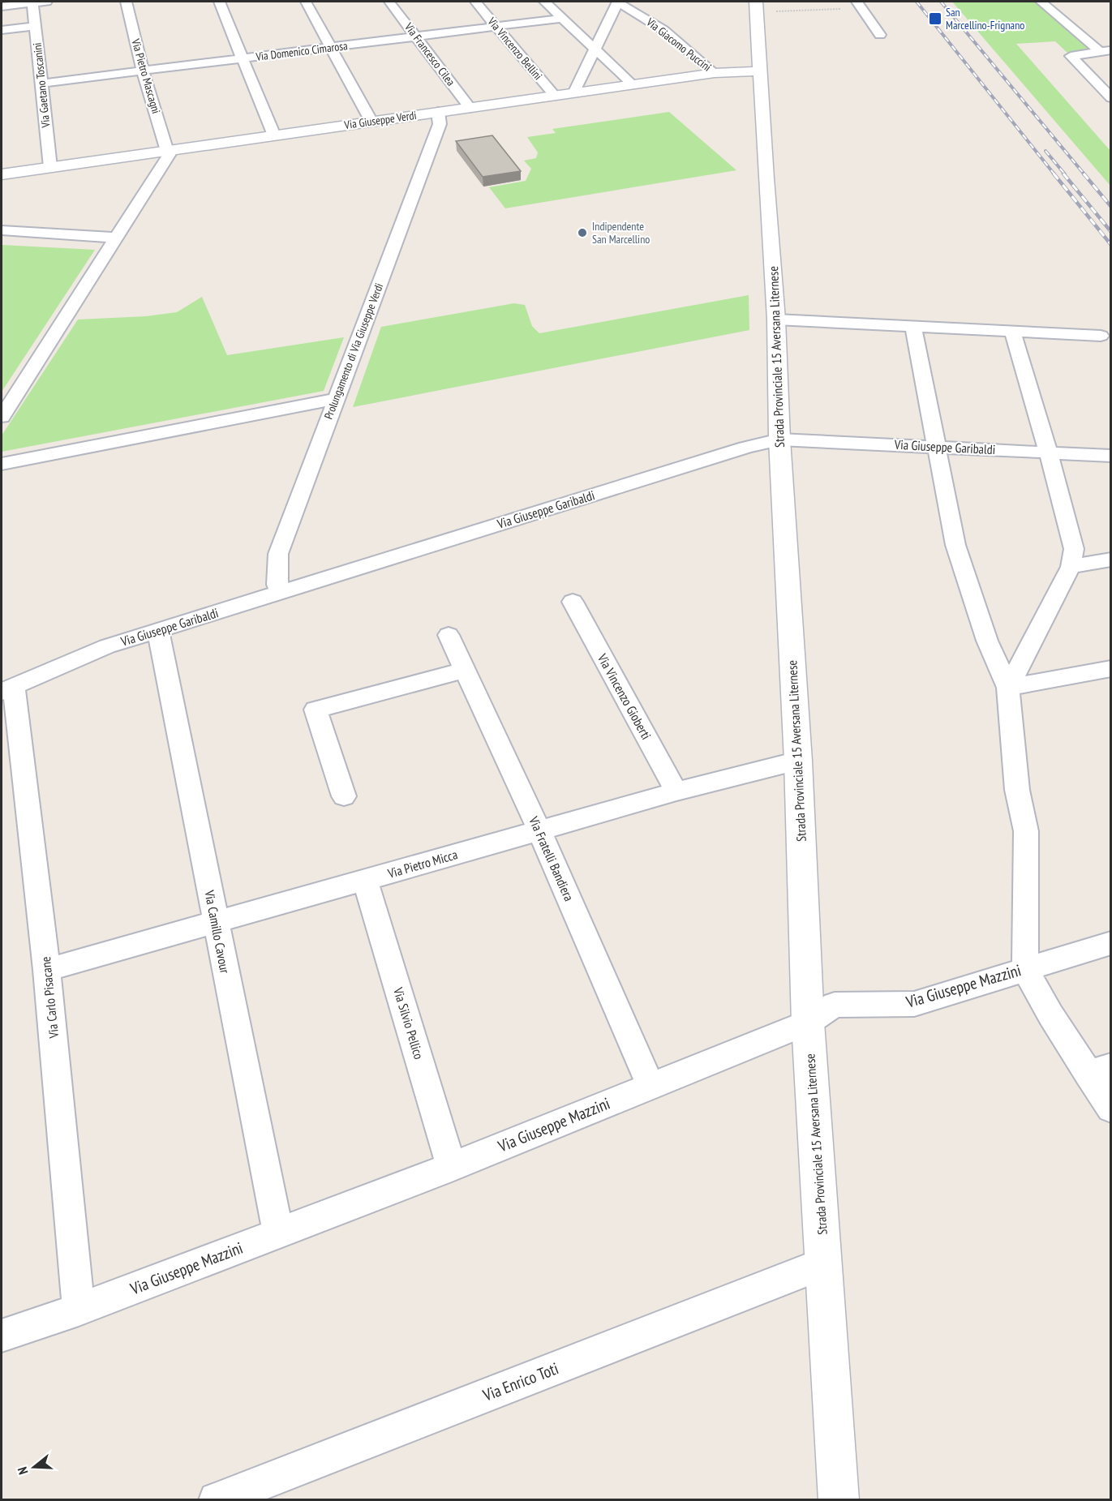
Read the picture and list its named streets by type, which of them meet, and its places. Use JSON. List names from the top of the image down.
{
  "streets": {
    "main road": ["Via Giuseppe Verdi", "Strada Provinciale 15 Aversana Liternese"],
    "street": [
      "Via Giacomo Puccini",
      "Via Vincenzo Bellini",
      "Via Domenico Cimarosa",
      "Via Francesco Cilea",
      "Via Pietro Mascagni",
      "Via Gaetano Toscanini",
      "Prolungamento di Via Giuseppe Verdi",
      "Via Giuseppe Garibaldi",
      "Via Vincenzo Gioberti",
      "Via Fratelli Bandiera",
      "Via Pietro Micca",
      "Via Camillo Cavour",
      "Via Giuseppe Mazzini",
      "Via Carlo Pisacane",
      "Via Silvio Pellico",
      "Via Enrico Toti"
    ]
  },
  "crossings": [
    ["Via Giacomo Puccini", "Via Giuseppe Verdi"],
    ["Via Vincenzo Bellini", "Via Domenico Cimarosa"],
    ["Via Vincenzo Bellini", "Via Giuseppe Verdi"],
    ["Via Domenico Cimarosa", "Via Francesco Cilea"],
    ["Via Domenico Cimarosa", "Via Pietro Mascagni"],
    ["Via Domenico Cimarosa", "Via Gaetano Toscanini"],
    ["Via Francesco Cilea", "Via Giuseppe Verdi"],
    ["Via Pietro Mascagni", "Via Giuseppe Verdi"],
    ["Via Gaetano Toscanini", "Via Giuseppe Verdi"],
    ["Via Giuseppe Verdi", "Prolungamento di Via Giuseppe Verdi"],
    ["Via Giuseppe Verdi", "Strada Provinciale 15 Aversana Liternese"],
    ["Prolungamento di Via Giuseppe Verdi", "Via Giuseppe Garibaldi"],
    ["Strada Provinciale 15 Aversana Liternese", "Via Giuseppe Garibaldi"],
    ["Strada Provinciale 15 Aversana Liternese", "Via Pietro Micca"],
    ["Strada Provinciale 15 Aversana Liternese", "Via Giuseppe Mazzini"],
    ["Strada Provinciale 15 Aversana Liternese", "Via Enrico Toti"],
    ["Via Giuseppe Garibaldi", "Via Camillo Cavour"],
    ["Via Giuseppe Garibaldi", "Via Carlo Pisacane"],
    ["Via Vincenzo Gioberti", "Via Pietro Micca"],
    ["Via Fratelli Bandiera", "Via Pietro Micca"],
    ["Via Fratelli Bandiera", "Via Giuseppe Mazzini"],
    ["Via Pietro Micca", "Via Camillo Cavour"],
    ["Via Pietro Micca", "Via Carlo Pisacane"],
    ["Via Pietro Micca", "Via Silvio Pellico"],
    ["Via Camillo Cavour", "Via Giuseppe Mazzini"],
    ["Via Giuseppe Mazzini", "Via Carlo Pisacane"],
    ["Via Giuseppe Mazzini", "Via Silvio Pellico"]
  ],
  "places": {
    "transit": ["San Marcellino-Frignano"],
    "other": ["Indipendente San Marcellino"]
  },
  "north": "left"
}
